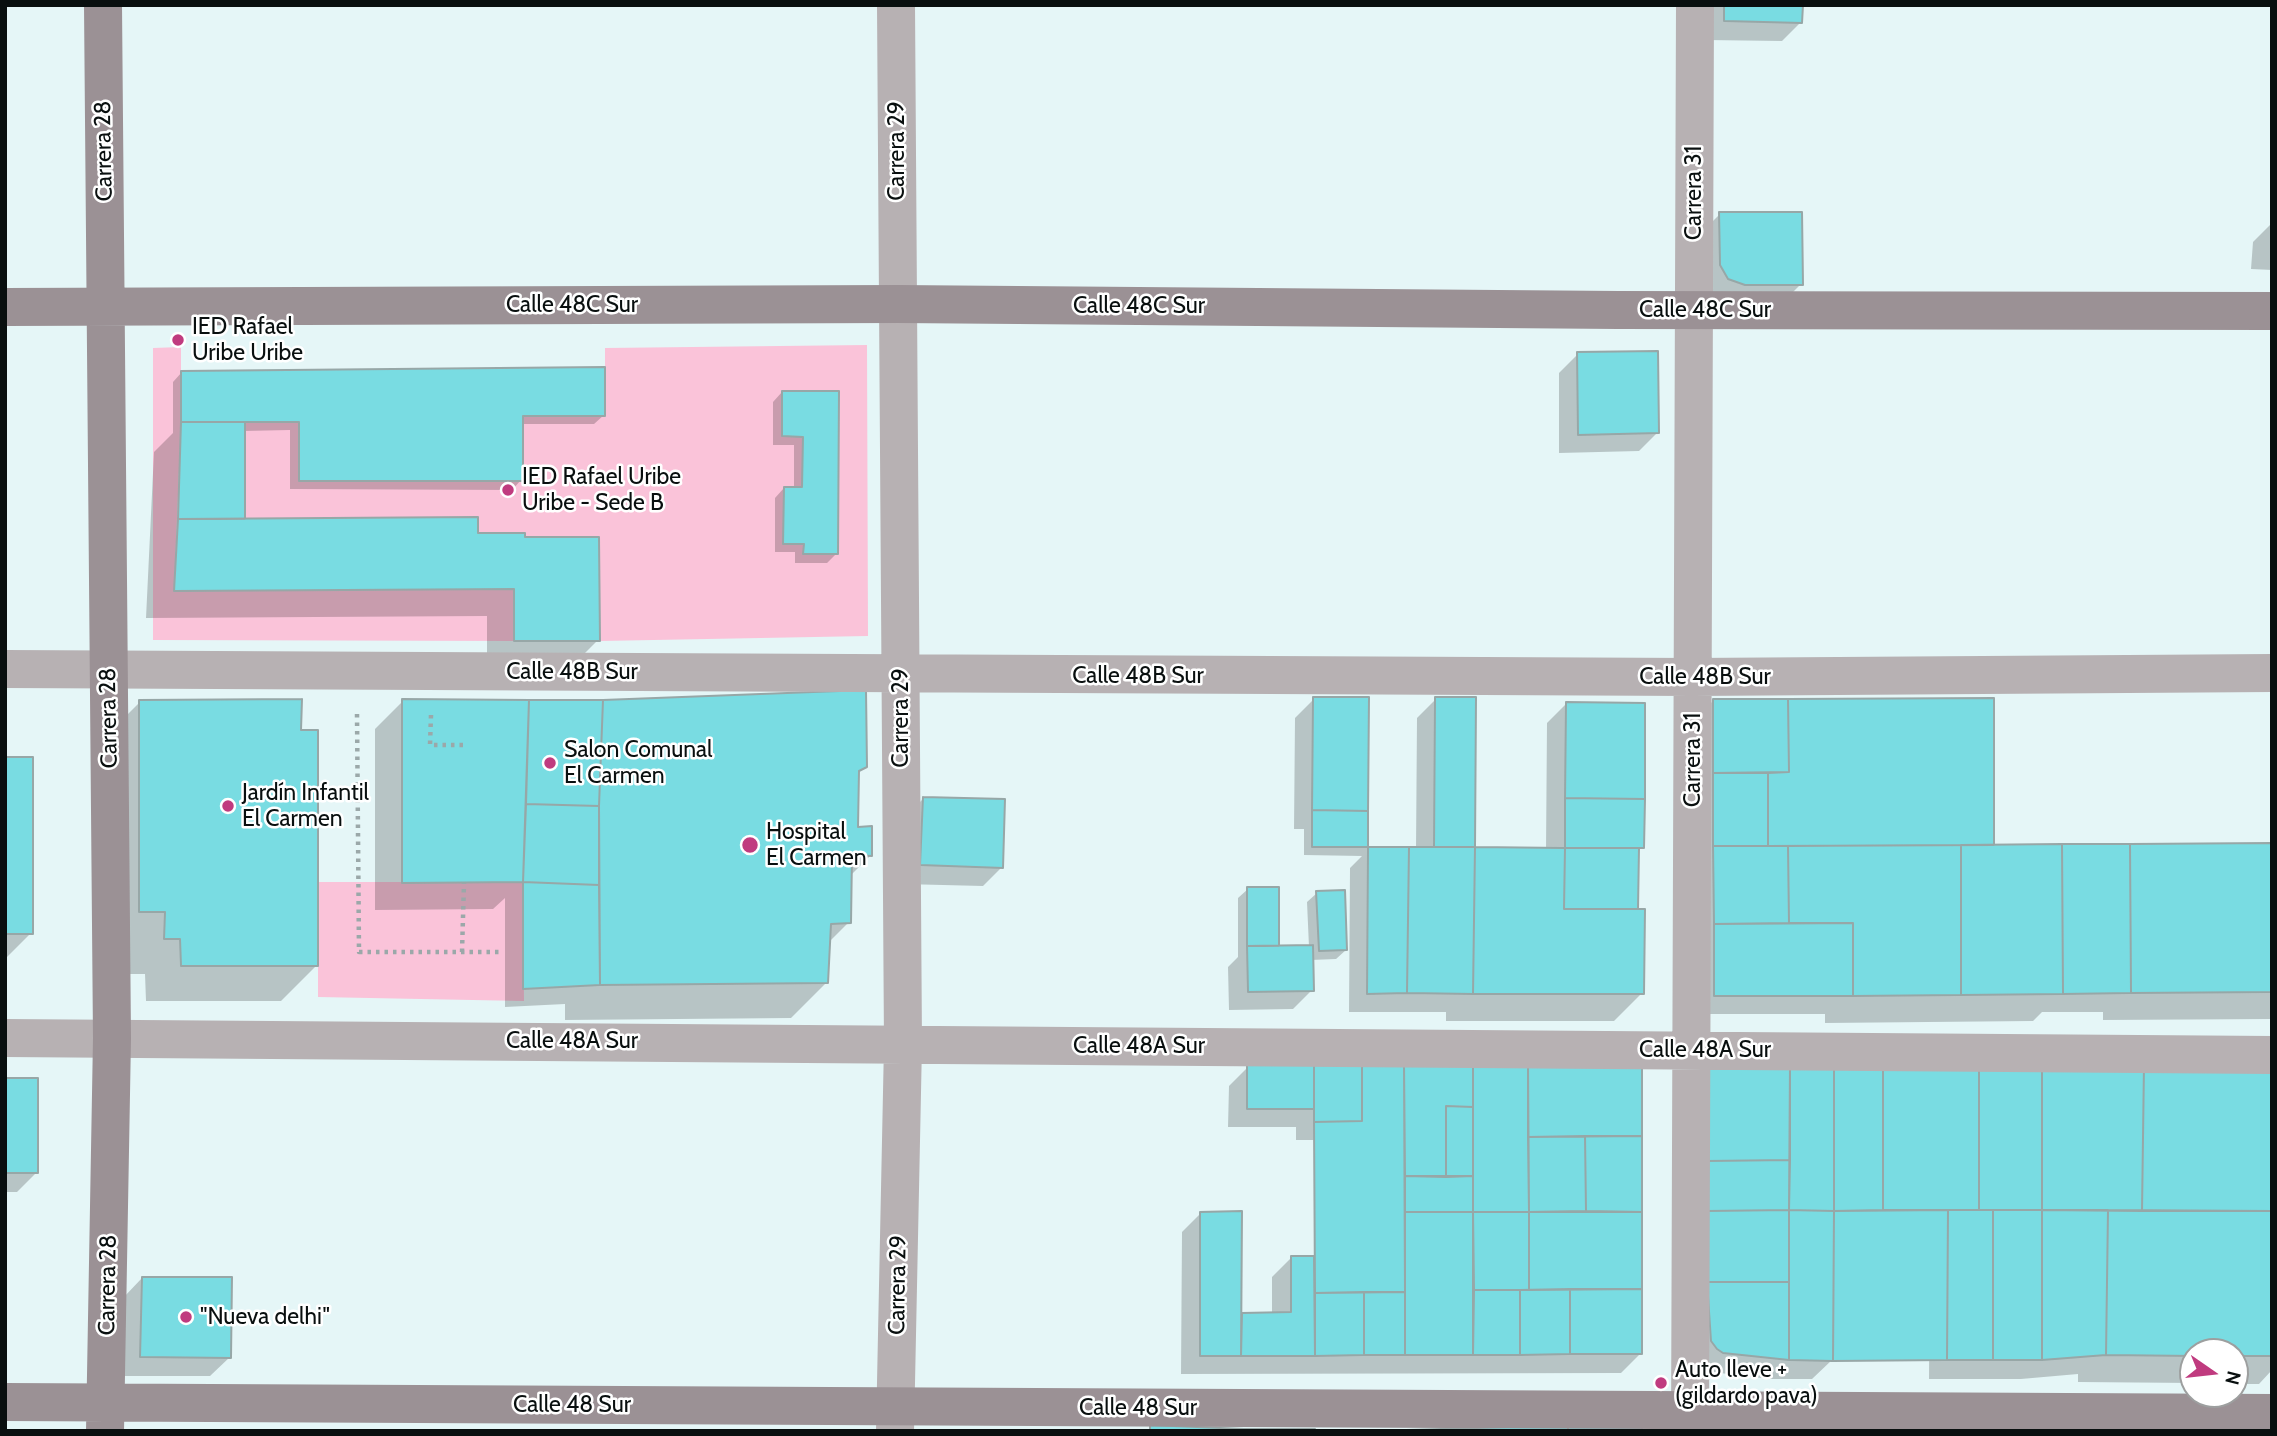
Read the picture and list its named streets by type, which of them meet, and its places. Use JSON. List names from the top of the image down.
{
  "streets": {
    "street": [
      "Carrera 28",
      "Carrera 29",
      "Carrera 31",
      "Calle 48C Sur",
      "Calle 48B Sur",
      "Calle 48A Sur",
      "Calle 48 Sur"
    ]
  },
  "crossings": [
    ["Carrera 28", "Calle 48C Sur"],
    ["Carrera 28", "Calle 48B Sur"],
    ["Carrera 28", "Calle 48A Sur"],
    ["Carrera 28", "Calle 48 Sur"],
    ["Carrera 29", "Calle 48C Sur"],
    ["Carrera 29", "Calle 48B Sur"],
    ["Carrera 29", "Calle 48A Sur"],
    ["Carrera 29", "Calle 48 Sur"],
    ["Carrera 31", "Calle 48C Sur"],
    ["Carrera 31", "Calle 48B Sur"],
    ["Carrera 31", "Calle 48A Sur"],
    ["Carrera 31", "Calle 48 Sur"]
  ],
  "places": [
    "IED Rafael Uribe Uribe",
    "IED Rafael Uribe Uribe - Sede B",
    "Salon Comunal El Carmen",
    "Jardín Infantil El Carmen",
    "Hospital El Carmen",
    "\"Nueva delhi\"",
    "Auto lleve + (gildardo pava)"
  ],
  "north": "right"
}
